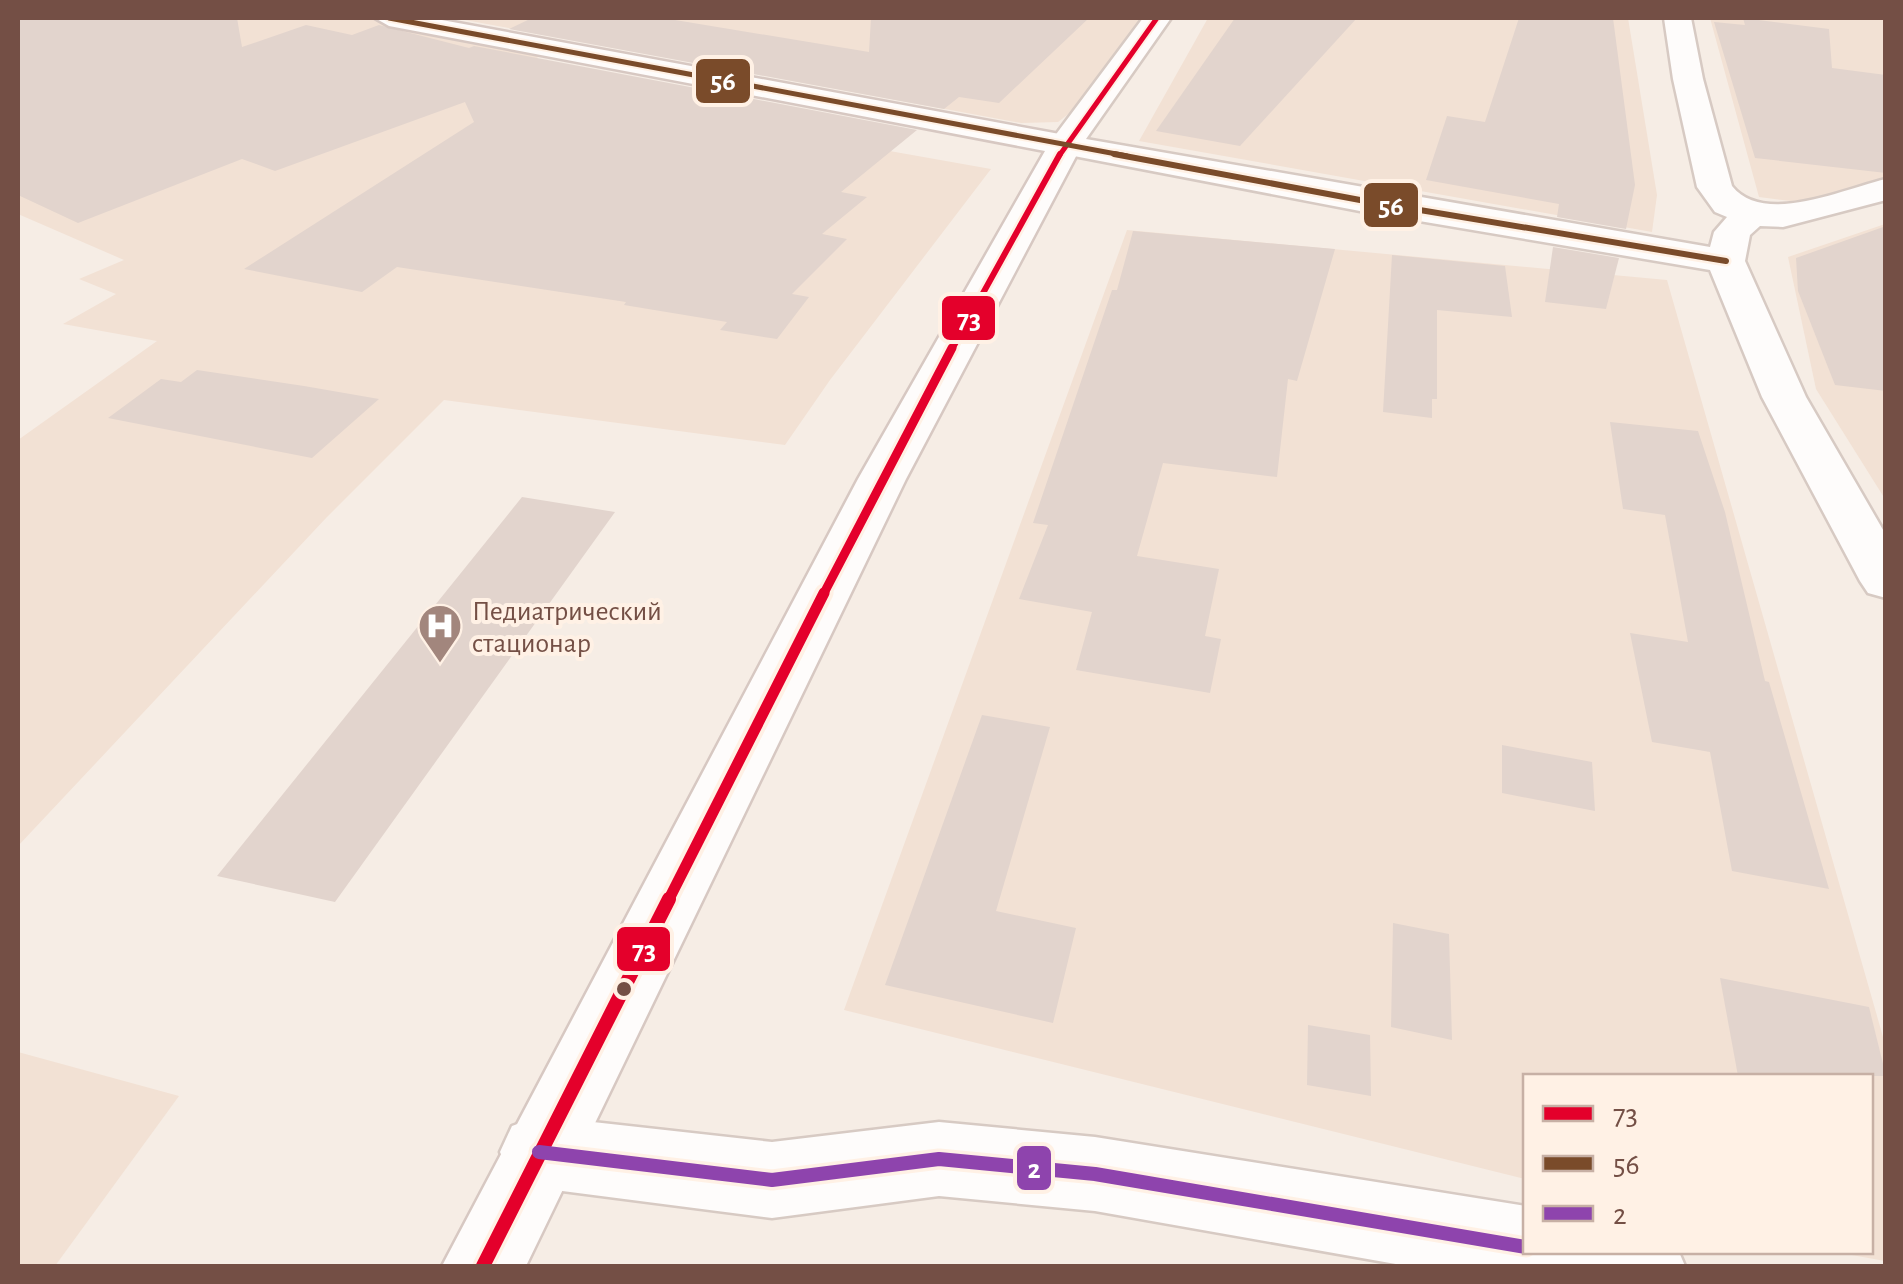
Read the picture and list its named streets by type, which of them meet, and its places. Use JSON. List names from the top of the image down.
{
  "places": {
    "hospital": ["Педиатрический стационар"]
  },
  "lines": ["transit line 73", "transit line 56", "transit line 2"],
  "legend": ["73", "56", "2"]
}
